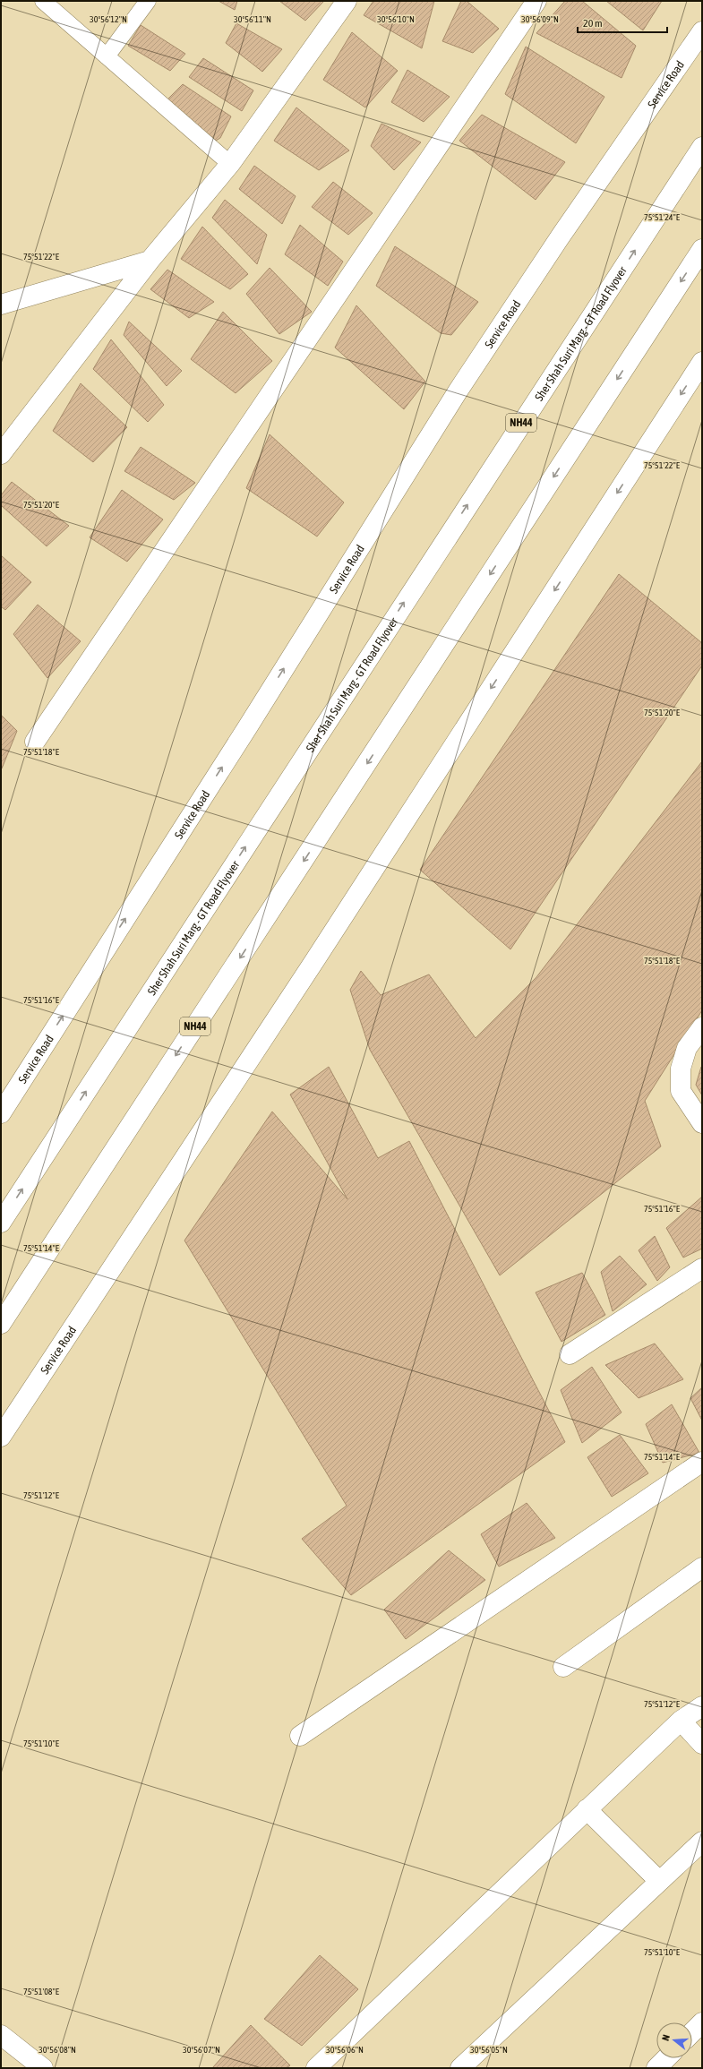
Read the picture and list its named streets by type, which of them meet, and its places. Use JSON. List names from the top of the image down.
{
  "streets": {
    "main road": ["Service Road", "Sher Shah Suri Marg - GT Road Flyover", "NH44"]
  },
  "scale_bar": "20 m",
  "north": "left",
  "coordinates": [
    "30°56'12\"N",
    "30°56'11\"N",
    "30°56'10\"N",
    "30°56'09\"N",
    "75°51'24\"E",
    "75°51'22\"E",
    "75°51'20\"E",
    "75°51'18\"E",
    "75°51'16\"E",
    "75°51'14\"E",
    "75°51'12\"E",
    "75°51'10\"E",
    "75°51'08\"E",
    "30°56'08\"N",
    "30°56'07\"N",
    "30°56'06\"N",
    "30°56'05\"N"
  ]
}
